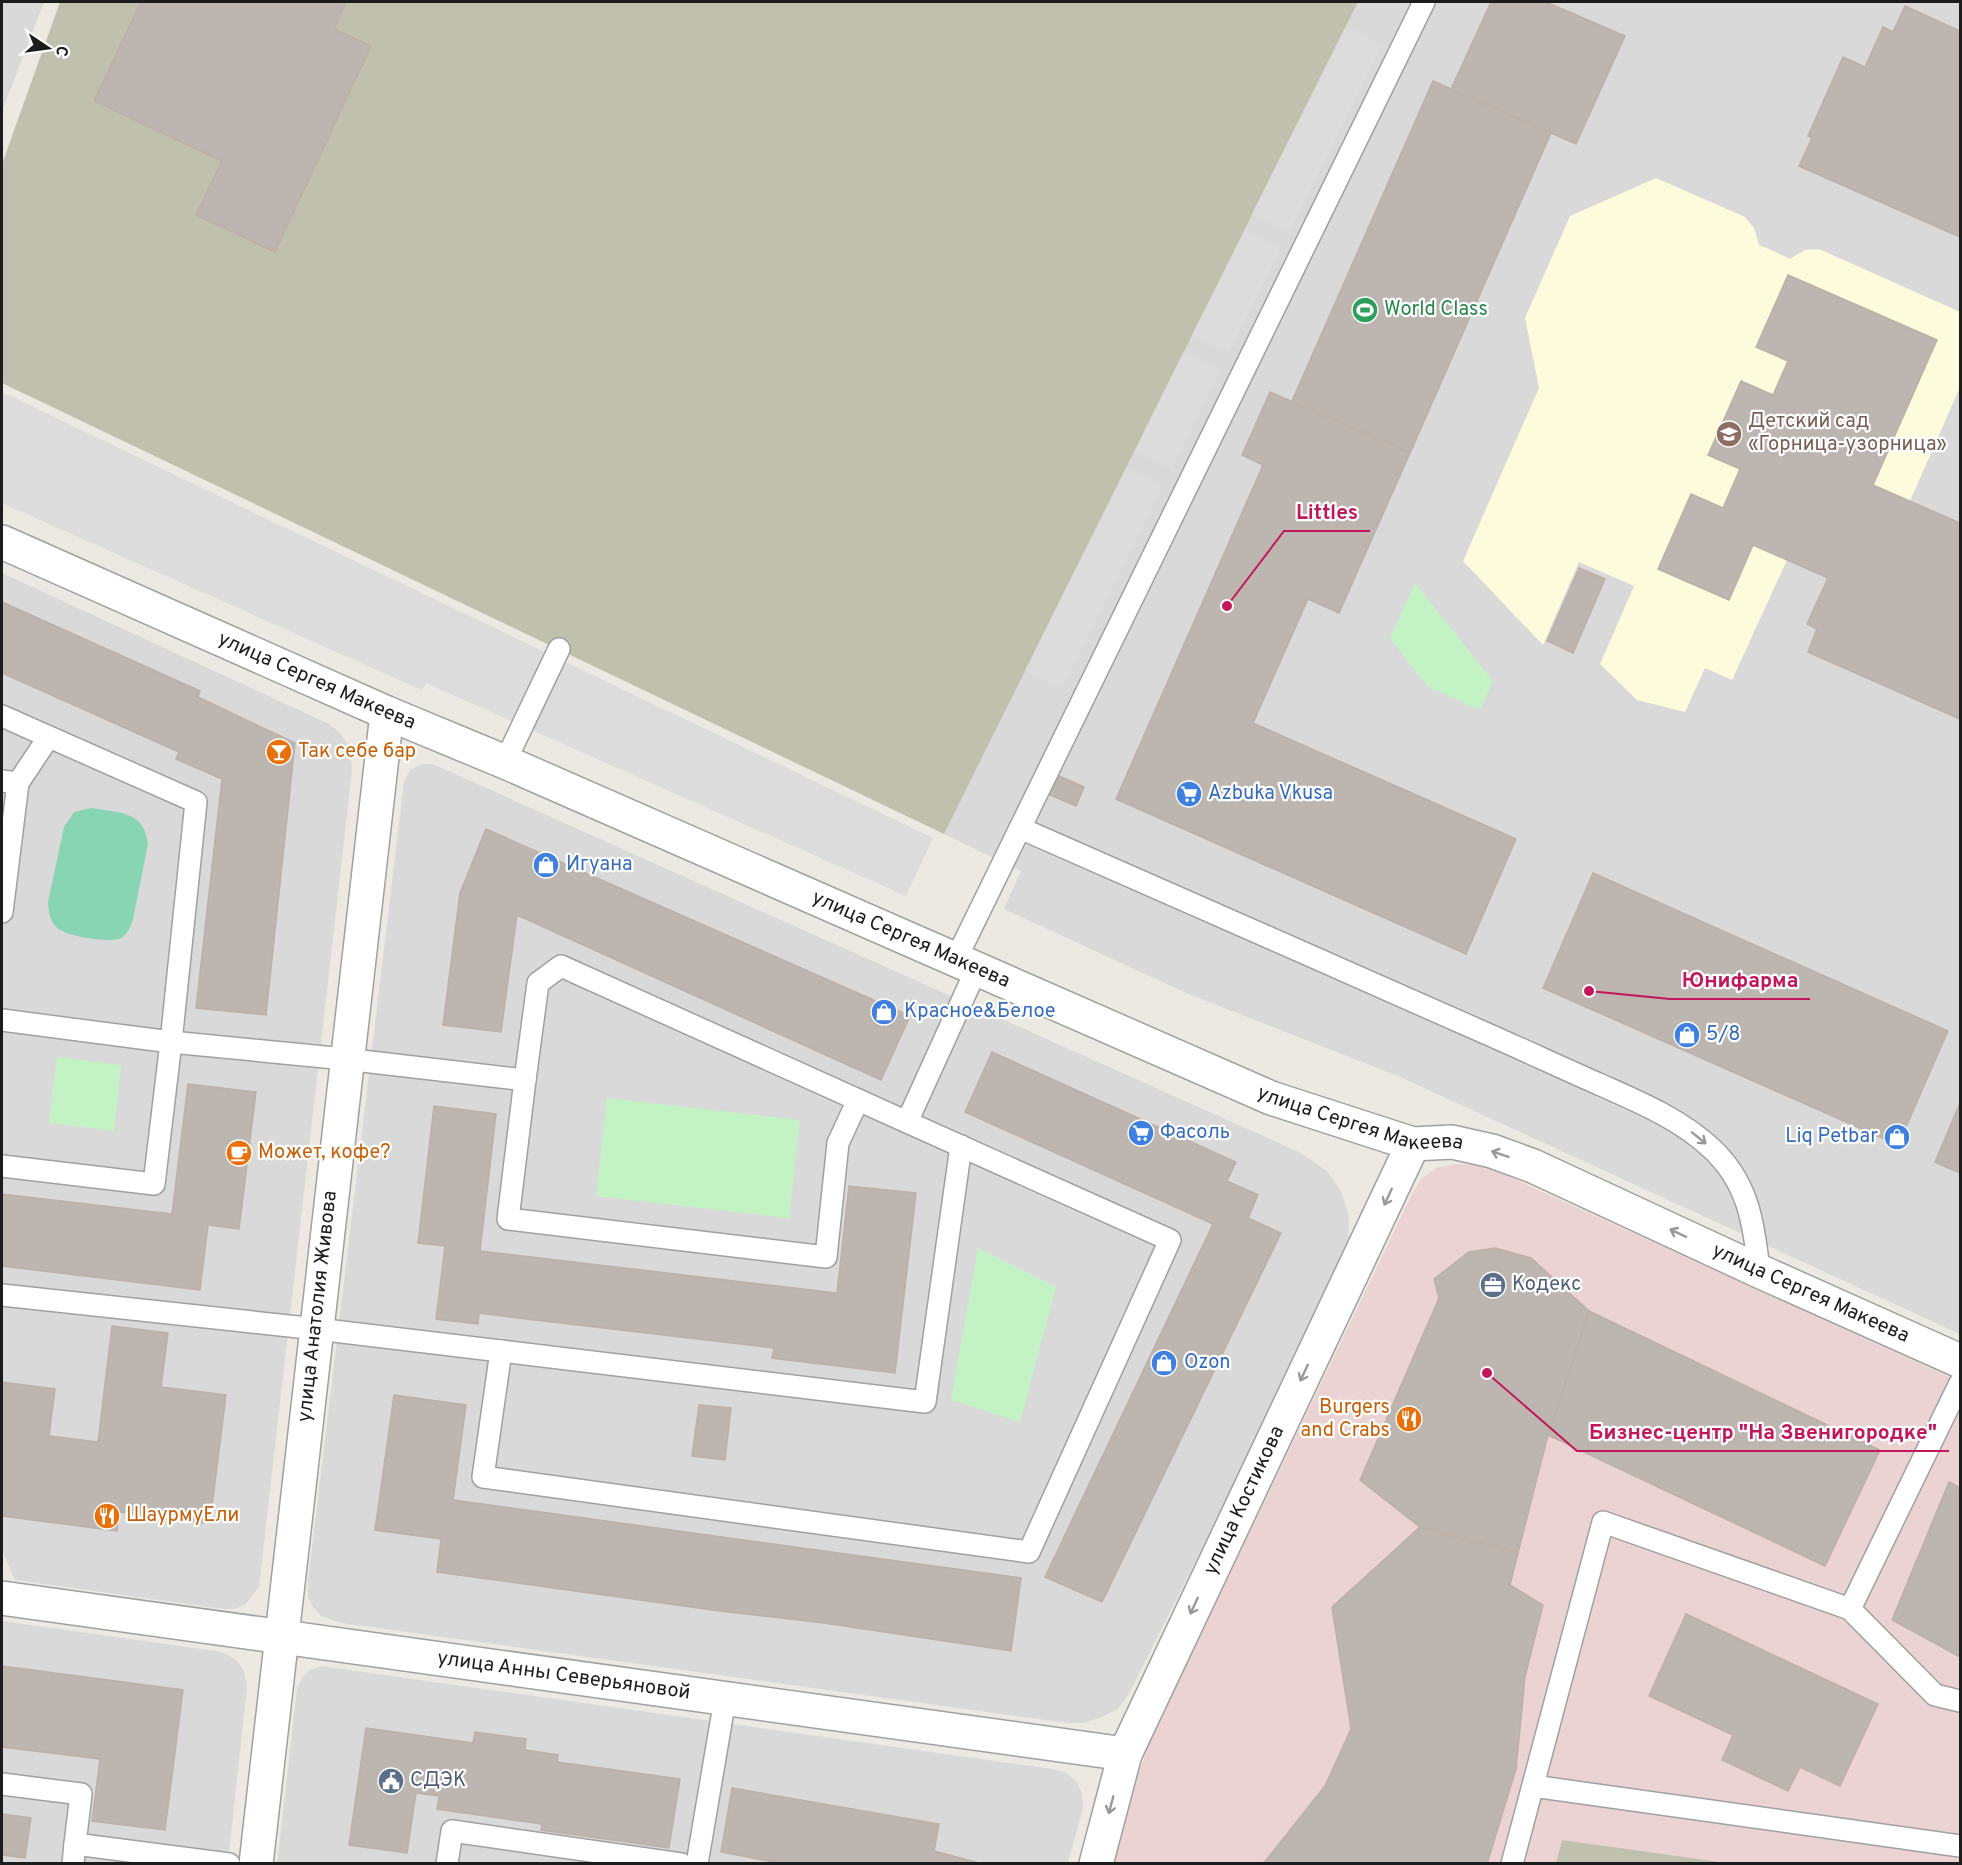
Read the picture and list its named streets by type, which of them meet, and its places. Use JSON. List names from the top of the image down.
{
  "streets": {
    "street": [
      "улица Сергея Макеева",
      "улица Анатолия Живова",
      "улица Костикова",
      "улица Анны Северьяновой"
    ]
  },
  "crossings": [
    ["улица Сергея Макеева", "улица Анатолия Живова"],
    ["улица Сергея Макеева", "улица Костикова"],
    ["улица Анатолия Живова", "улица Анны Северьяновой"],
    ["улица Костикова", "улица Анны Северьяновой"]
  ],
  "one_way": ["улица Костикова"],
  "places": {
    "sports": ["World Class"],
    "school or university": ["Детский сад «Горница-узорница»"],
    "other": ["Littles", "Юнифарма", "Бизнес-центр \"На Звенигородке\""],
    "bar": ["Так себе бар"],
    "supermarket": ["Azbuka Vkusa", "Фасоль"],
    "shop": [
      "Игуана",
      "Красное&Белое",
      "5/8",
      "Liq Petbar",
      "Ozon"
    ],
    "cafe": ["Может, кофе?"],
    "office": ["Кодекс"],
    "restaurant": ["Burgers and Crabs", "ШаурмуЕли"],
    "public building": ["СДЭК"]
  },
  "north": "right"
}
